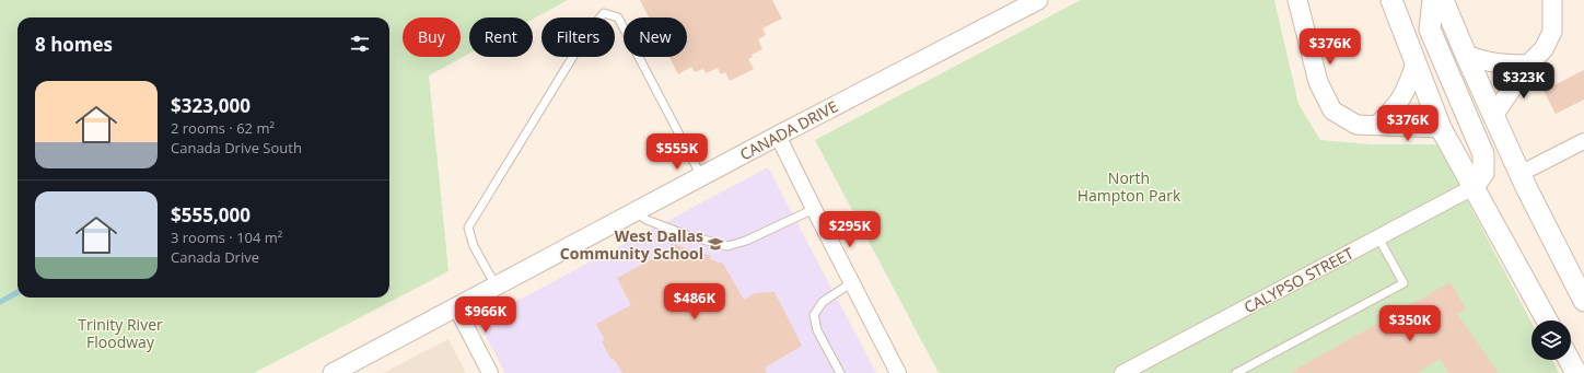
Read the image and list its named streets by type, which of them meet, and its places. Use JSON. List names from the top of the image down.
{
  "streets": {
    "street": ["CANADA DRIVE", "CALYPSO STREET"]
  },
  "parks": ["North Hampton Park", "Trinity River Floodway"],
  "places": {
    "school or university": ["West Dallas Community School"]
  },
  "page": {
    "chip": [
      "Buy",
      "Rent",
      "Filters",
      "New"
    ],
    "heading": "8 homes",
    "price": [
      "$376K",
      "$323K",
      "$376K",
      "$555K",
      "$295K",
      "$486K",
      "$966K",
      "$350K"
    ],
    "list": [
      {
        "name": "$323,000",
        "note": "2 rooms · 62 m² · Canada Drive South"
      },
      {
        "name": "$555,000",
        "note": "3 rooms · 104 m² · Canada Drive"
      }
    ]
  }
}
